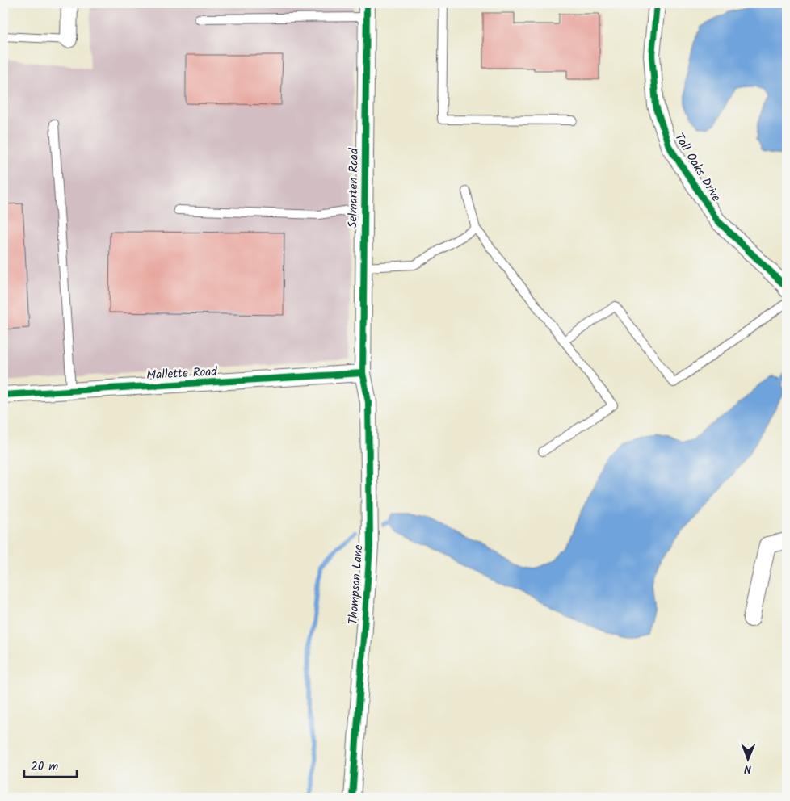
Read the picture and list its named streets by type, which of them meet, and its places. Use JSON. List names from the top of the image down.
{
  "streets": {
    "street": [
      "Tall Oaks Drive",
      "Selmarten Road",
      "Mallette Road",
      "Thompson Lane"
    ]
  },
  "crossings": [
    ["Selmarten Road", "Mallette Road"],
    ["Selmarten Road", "Thompson Lane"],
    ["Mallette Road", "Thompson Lane"]
  ],
  "scale_bar": "20 m",
  "north": "bottom"
}
